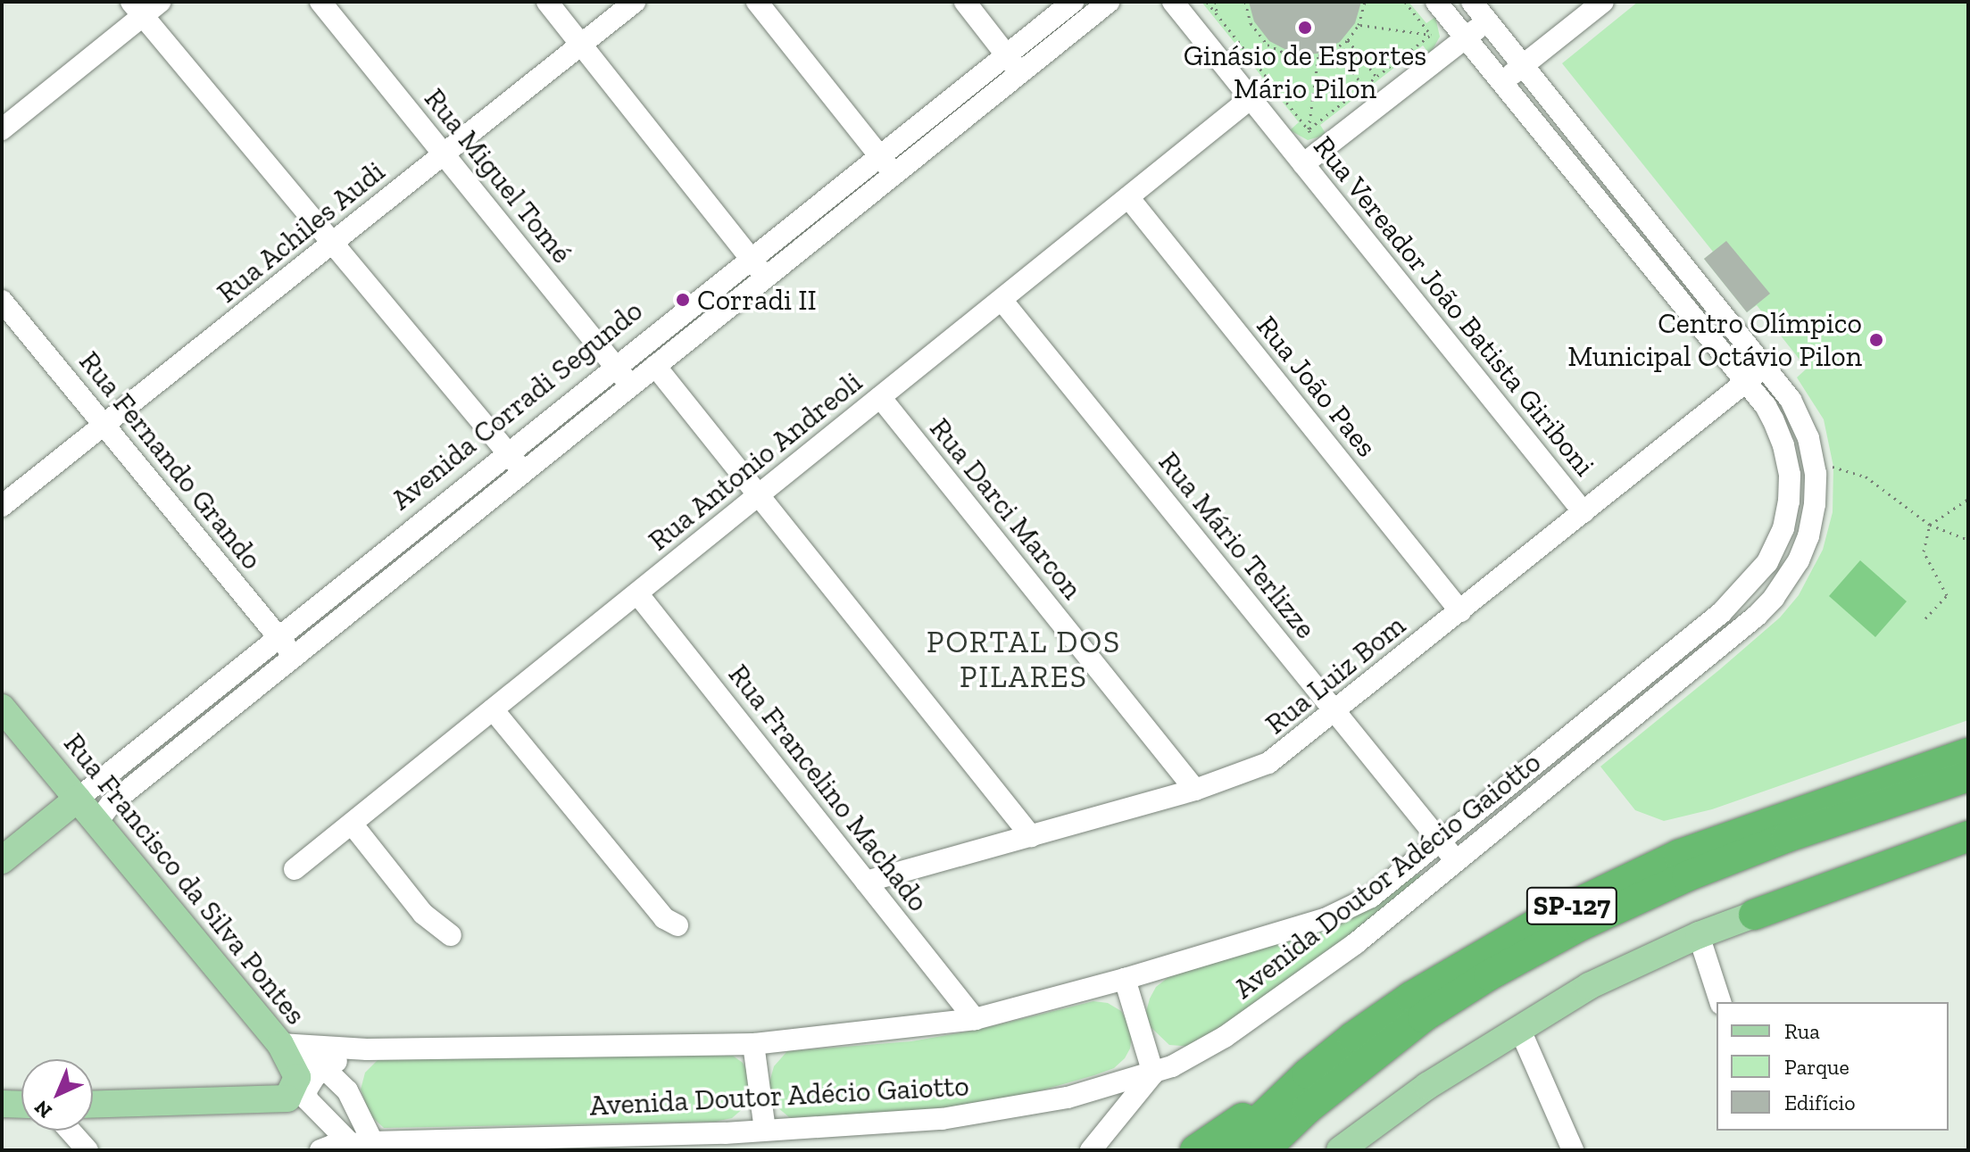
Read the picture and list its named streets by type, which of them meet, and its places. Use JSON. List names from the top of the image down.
{
  "streets": {
    "highway": ["SP-127"],
    "main road": ["Avenida Corradi Segundo", "Rua Francisco da Silva Pontes"],
    "street": [
      "Rua Miguel Tomé",
      "Rua Achiles Audi",
      "Rua Vereador João Batista Giriboni",
      "Rua João Paes",
      "Rua Fernando Grando",
      "Rua Antonio Andreoli",
      "Rua Darci Marcon",
      "Rua Mário Terlizze",
      "Rua Luiz Bom",
      "Rua Francelino Machado",
      "Avenida Doutor Adécio Gaiotto"
    ]
  },
  "crossings": [
    ["Rua Miguel Tomé", "Rua Achiles Audi"],
    ["Rua Miguel Tomé", "Avenida Corradi Segundo"],
    ["Rua Achiles Audi", "Rua Fernando Grando"],
    ["Rua Vereador João Batista Giriboni", "Rua Antonio Andreoli"],
    ["Rua Vereador João Batista Giriboni", "Rua Luiz Bom"],
    ["Rua João Paes", "Rua Antonio Andreoli"],
    ["Rua João Paes", "Rua Luiz Bom"],
    ["Avenida Corradi Segundo", "Rua Fernando Grando"],
    ["Avenida Corradi Segundo", "Rua Francisco da Silva Pontes"],
    ["Rua Antonio Andreoli", "Rua Darci Marcon"],
    ["Rua Antonio Andreoli", "Rua Mário Terlizze"],
    ["Rua Antonio Andreoli", "Rua Francelino Machado"],
    ["Rua Darci Marcon", "Rua Luiz Bom"],
    ["Rua Mário Terlizze", "Rua Luiz Bom"],
    ["Rua Mário Terlizze", "Avenida Doutor Adécio Gaiotto"],
    ["Rua Luiz Bom", "Rua Francelino Machado"],
    ["Rua Luiz Bom", "Avenida Doutor Adécio Gaiotto"],
    ["Rua Francelino Machado", "Avenida Doutor Adécio Gaiotto"],
    ["Avenida Doutor Adécio Gaiotto", "Rua Francisco da Silva Pontes"]
  ],
  "districts": ["PORTAL DOS PILARES"],
  "places": ["Ginásio de Esportes Mário Pilon", "Corradi II", "Centro Olímpico Municipal Octávio Pilon"],
  "legend": ["Rua", "Parque", "Edifício"],
  "north": "bottom left"
}
